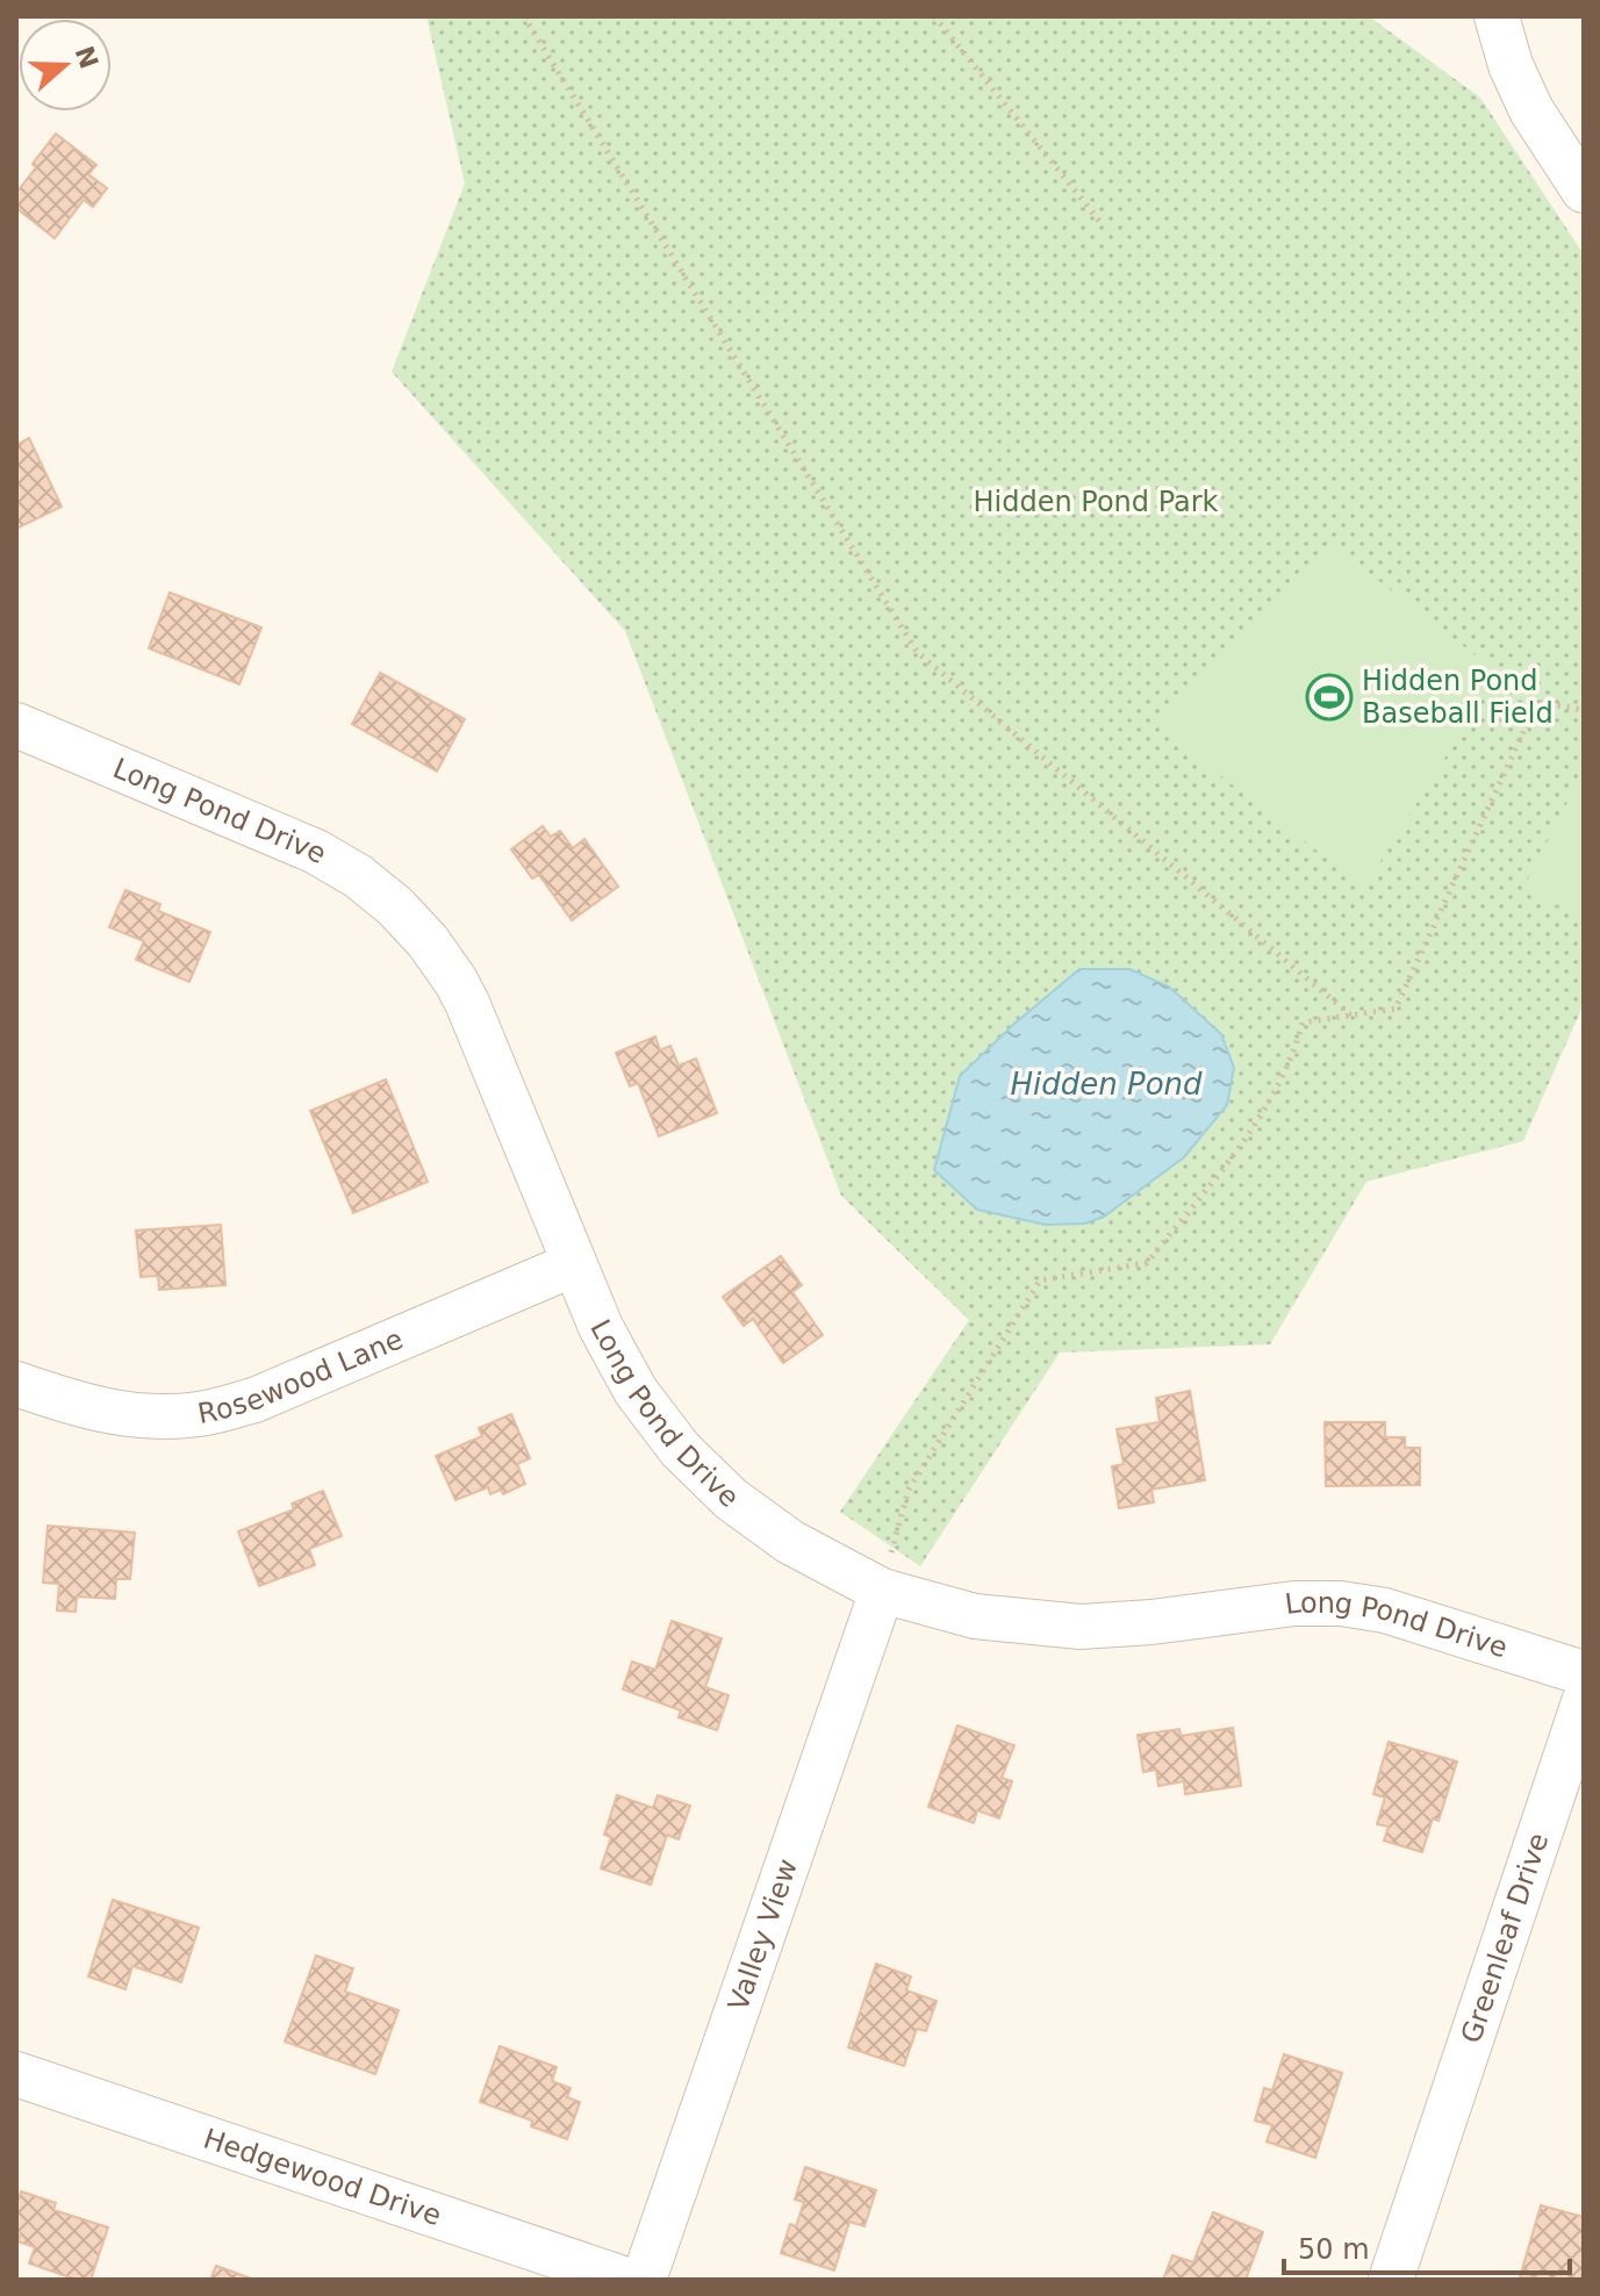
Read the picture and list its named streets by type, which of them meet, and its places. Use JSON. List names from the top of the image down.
{
  "streets": {
    "street": [
      "Long Pond Drive",
      "Rosewood Lane",
      "Valley View",
      "Greenleaf Drive",
      "Hedgewood Drive"
    ]
  },
  "crossings": [
    ["Long Pond Drive", "Rosewood Lane"],
    ["Long Pond Drive", "Valley View"]
  ],
  "water": ["Hidden Pond"],
  "parks": ["Hidden Pond Park"],
  "places": {
    "sports": ["Hidden Pond Baseball Field"]
  },
  "scale_bar": "50 m",
  "north": "right"
}
